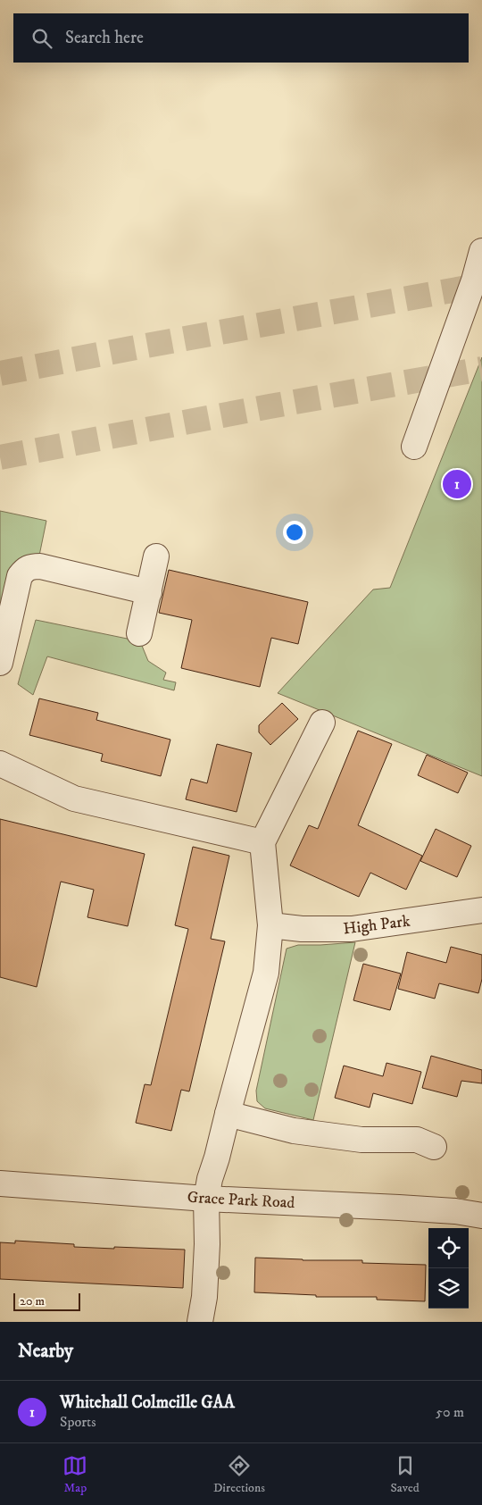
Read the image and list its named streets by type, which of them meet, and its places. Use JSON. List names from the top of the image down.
{
  "streets": {
    "street": ["High Park", "Grace Park Road"]
  },
  "scale_bar": "20 m",
  "page": {
    "search": "Search here",
    "pins": "1",
    "scale": "20 m",
    "heading": "Nearby",
    "list": [
      {
        "mark": "1",
        "name": "Whitehall Colmcille GAA",
        "note": "Sports",
        "value": "50 m"
      }
    ],
    "nav": ["Map", "Directions", "Saved"]
  }
}
